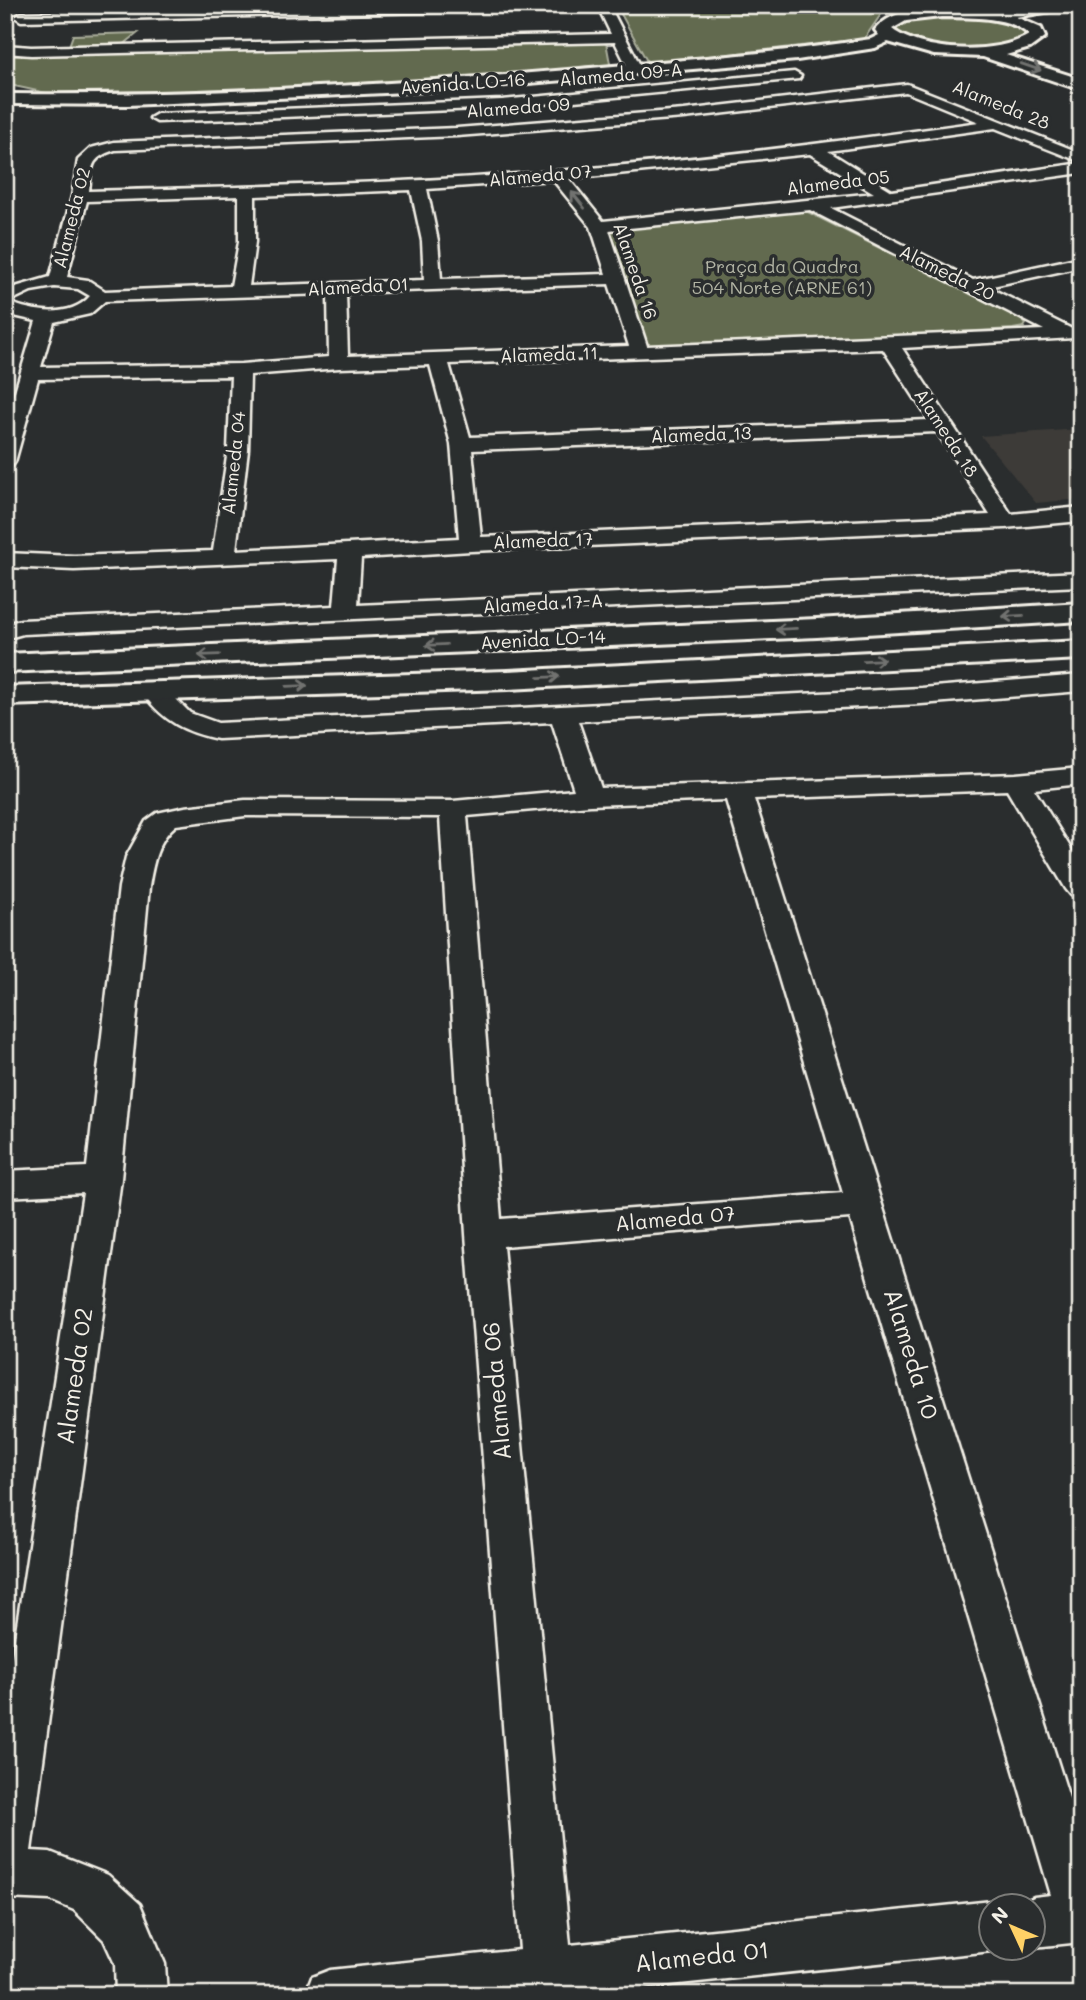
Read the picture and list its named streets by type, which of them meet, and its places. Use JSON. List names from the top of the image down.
{
  "streets": {
    "street": [
      "Alameda 09-A",
      "Avenida LO-16",
      "Alameda 28",
      "Alameda 09",
      "Alameda 07",
      "Alameda 05",
      "Alameda 02",
      "Alameda 16",
      "Alameda 20",
      "Alameda 01",
      "Alameda 11",
      "Alameda 18",
      "Alameda 13",
      "Alameda 04",
      "Alameda 17",
      "Alameda 17-A",
      "Avenida LO-14",
      "Alameda 10",
      "Alameda 06"
    ]
  },
  "crossings": [
    ["Alameda 28", "Alameda 09"],
    ["Alameda 28", "Alameda 07"],
    ["Alameda 09", "Alameda 02"],
    ["Alameda 07", "Alameda 02"],
    ["Alameda 07", "Alameda 16"],
    ["Alameda 07", "Alameda 10"],
    ["Alameda 07", "Alameda 06"],
    ["Alameda 05", "Alameda 16"],
    ["Alameda 05", "Alameda 20"],
    ["Alameda 02", "Alameda 06"],
    ["Alameda 16", "Alameda 01"],
    ["Alameda 16", "Alameda 11"],
    ["Alameda 20", "Alameda 11"],
    ["Alameda 01", "Alameda 06"],
    ["Alameda 11", "Alameda 18"],
    ["Alameda 11", "Alameda 04"],
    ["Alameda 18", "Alameda 13"],
    ["Alameda 18", "Alameda 17"],
    ["Alameda 04", "Alameda 17"]
  ],
  "parks": ["Praça da Quadra 504 Norte (ARNE 61)"],
  "north": "top left"
}
